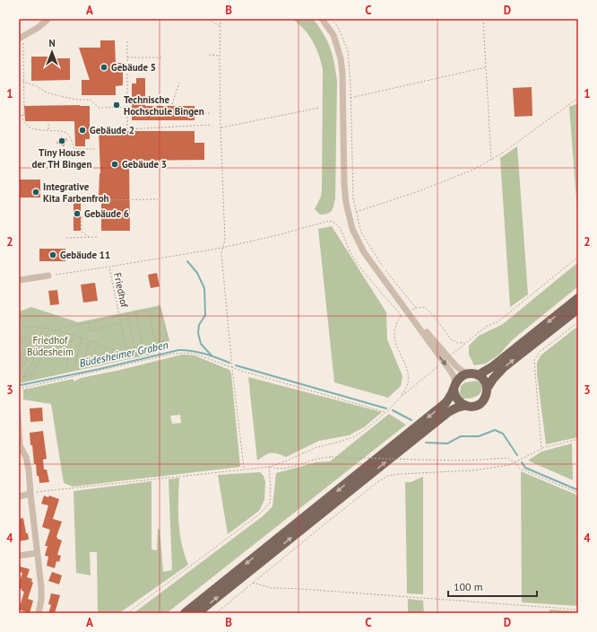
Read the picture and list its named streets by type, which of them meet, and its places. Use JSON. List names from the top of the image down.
{
  "streets": {
    "path": ["Friedhof"]
  },
  "water": ["Büdesheimer Graben"],
  "parks": ["Friedhof Büdesheim"],
  "places": [
    "Gebäude 5",
    "Technische Hochschule Bingen",
    "Gebäude 2",
    "Tiny House der TH Bingen",
    "Gebäude 3",
    "Integrative Kita Farbenfroh",
    "Gebäude 6",
    "Gebäude 11"
  ],
  "scale_bar": "100 m",
  "north": "top",
  "grid": {
    "columns": [
      "A",
      "B",
      "C",
      "D"
    ],
    "rows": [
      "1",
      "2",
      "3",
      "4"
    ]
  }
}
